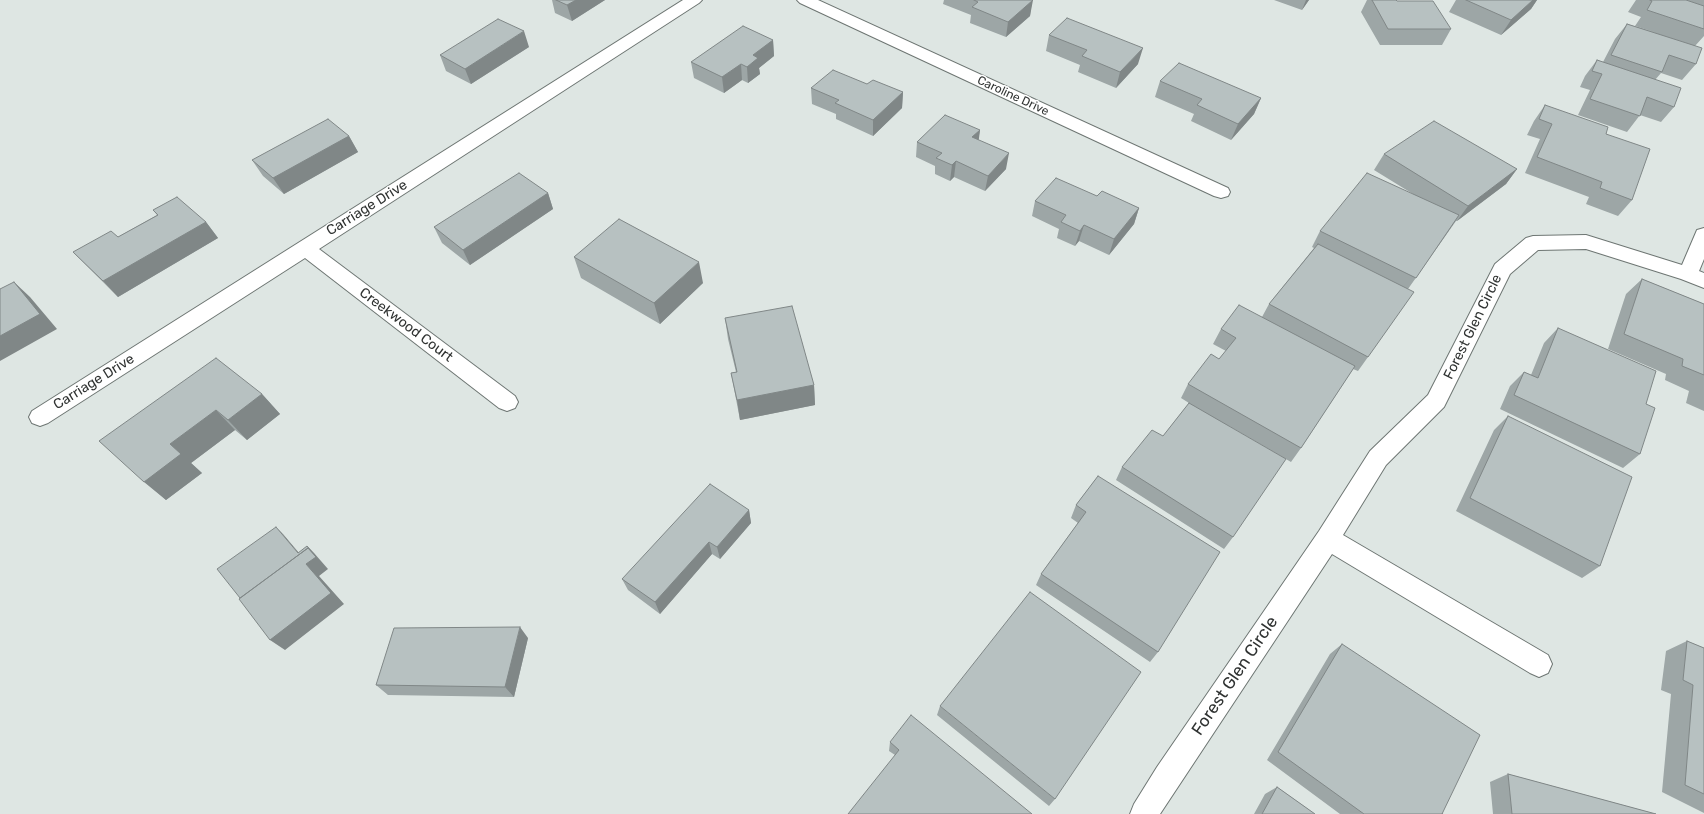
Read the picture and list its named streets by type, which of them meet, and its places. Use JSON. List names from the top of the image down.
{
  "streets": {
    "street": [
      "Caroline Drive",
      "Carriage Drive",
      "Creekwood Court",
      "Forest Glen Circle"
    ]
  },
  "crossings": [
    ["Carriage Drive", "Creekwood Court"]
  ]
}
